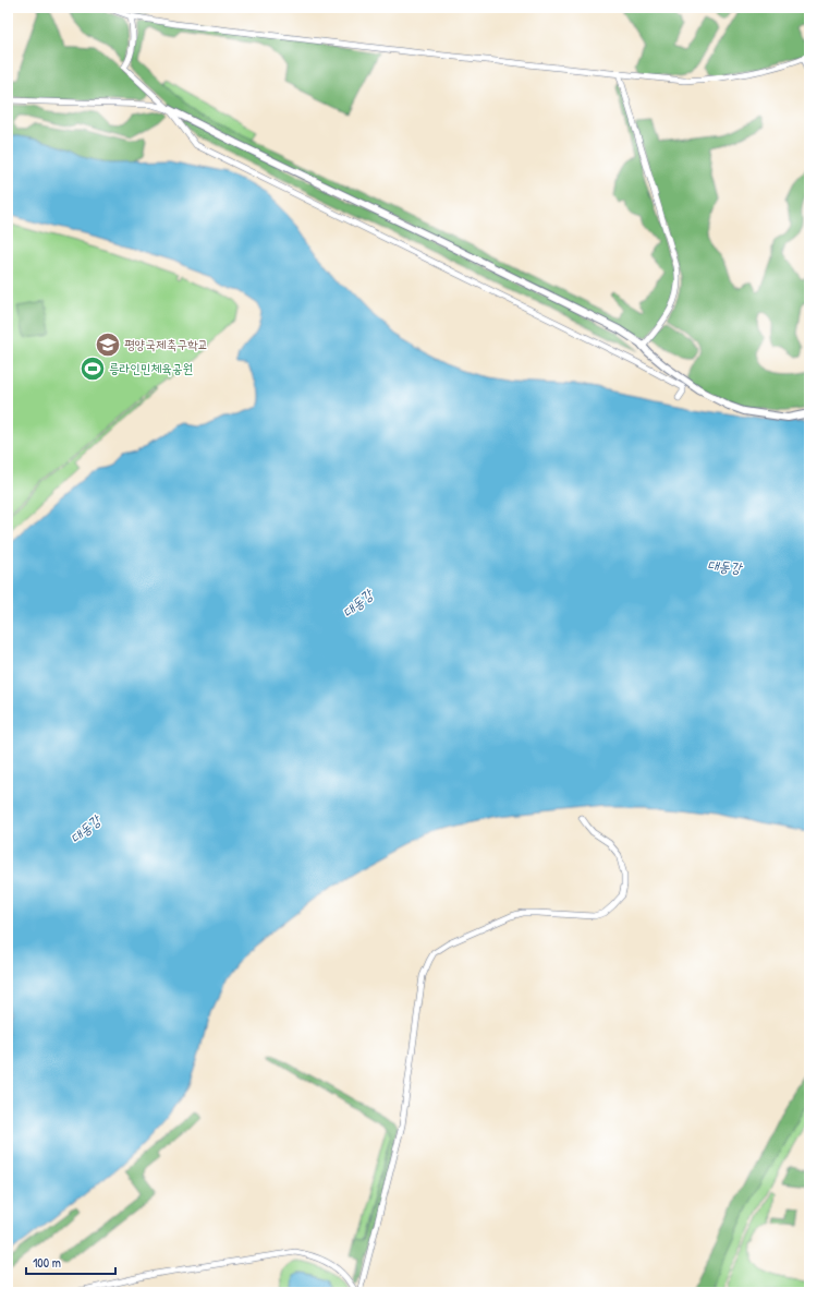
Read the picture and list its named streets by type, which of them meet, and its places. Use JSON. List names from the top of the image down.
{
  "water": ["대동강"],
  "places": {
    "school or university": ["평양국제축구학교"],
    "sports": ["릉라인민체육공원"]
  },
  "scale_bar": "100 m"
}
